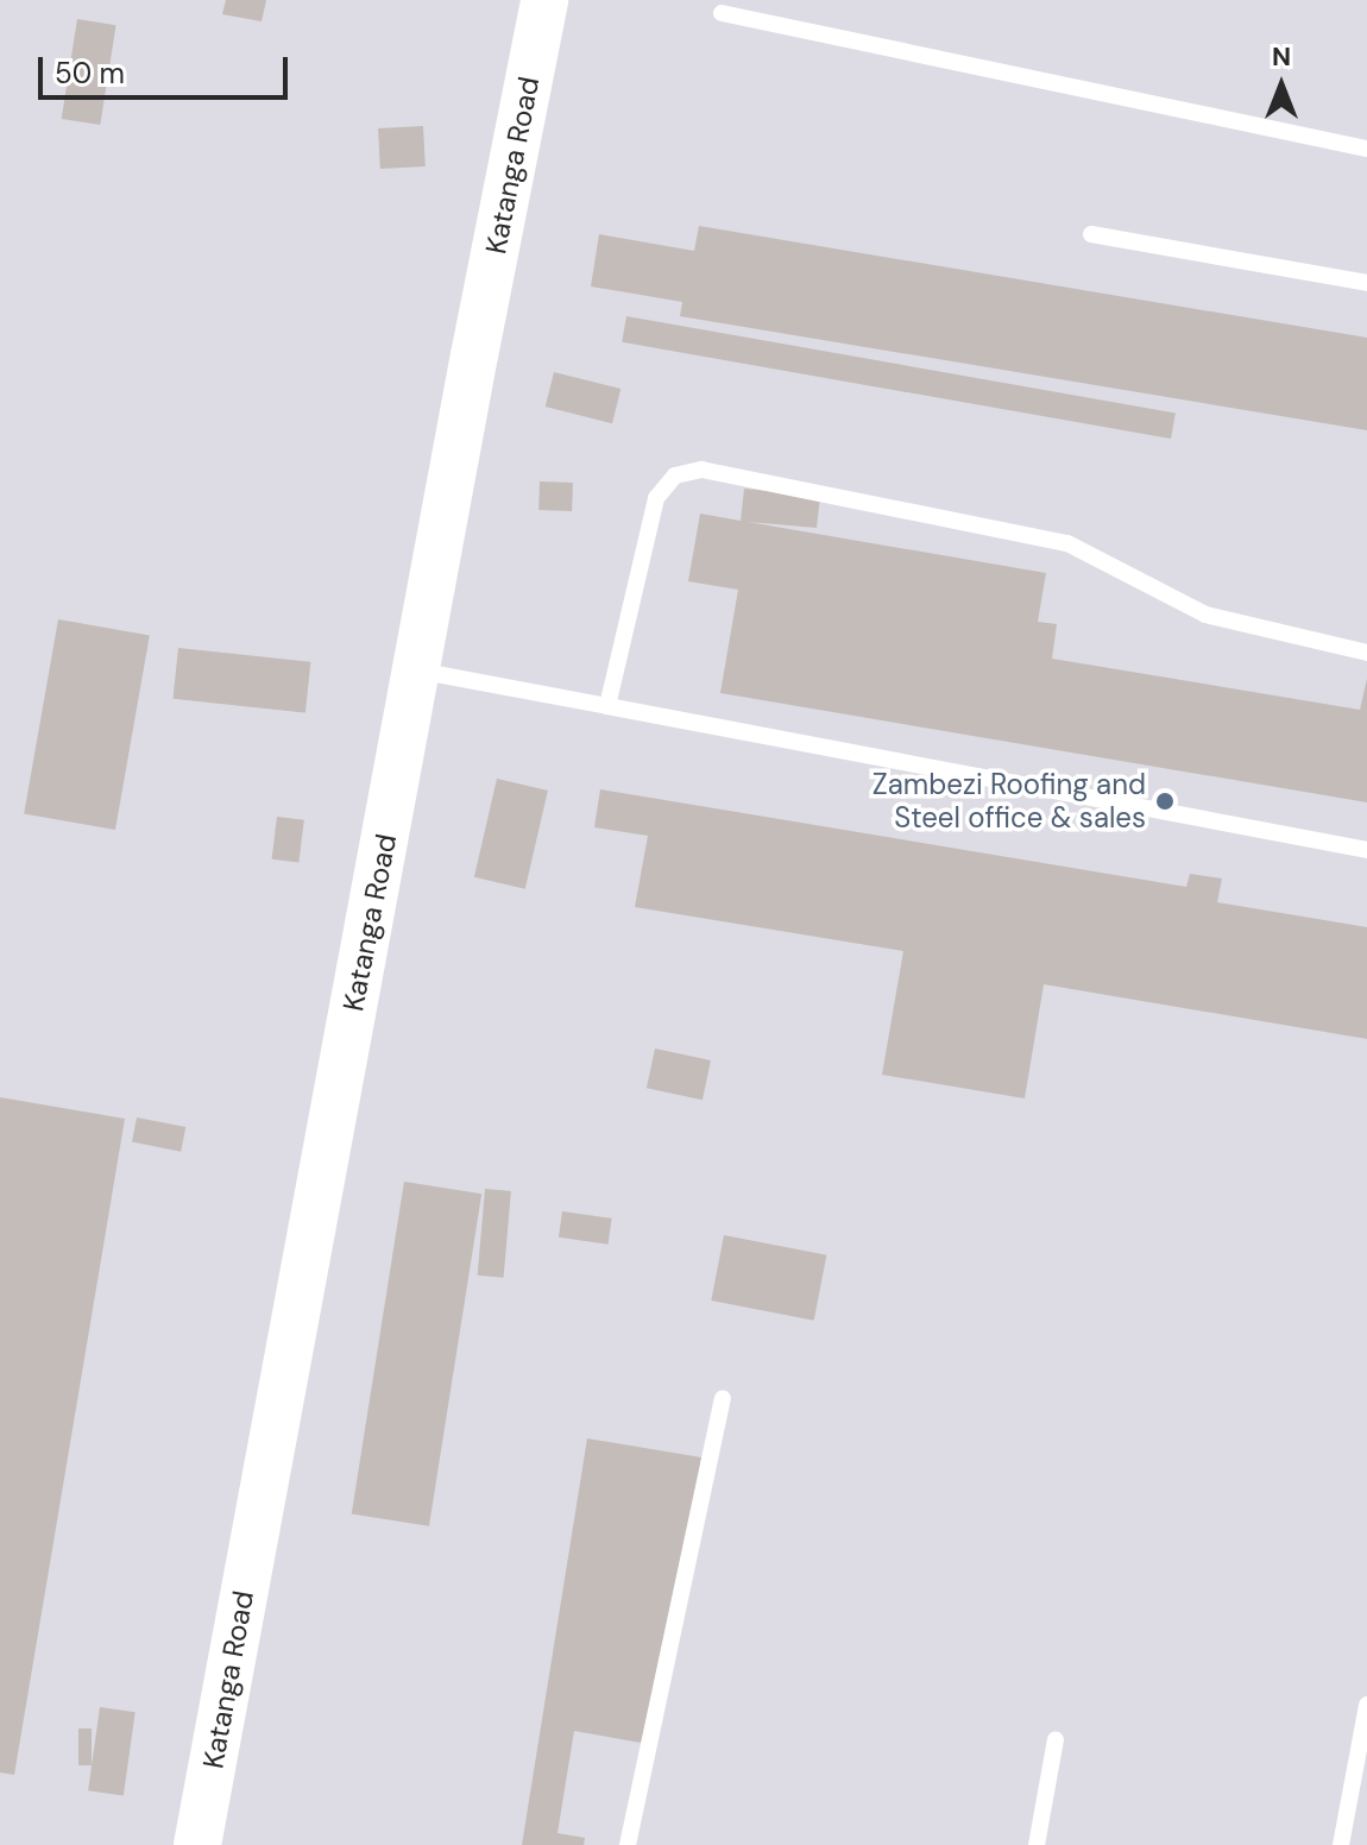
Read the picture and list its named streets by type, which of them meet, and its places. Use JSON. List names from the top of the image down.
{
  "streets": {
    "street": ["Katanga Road"]
  },
  "places": ["Zambezi Roofing and Steel office & sales"],
  "scale_bar": "50 m",
  "north": "top"
}
